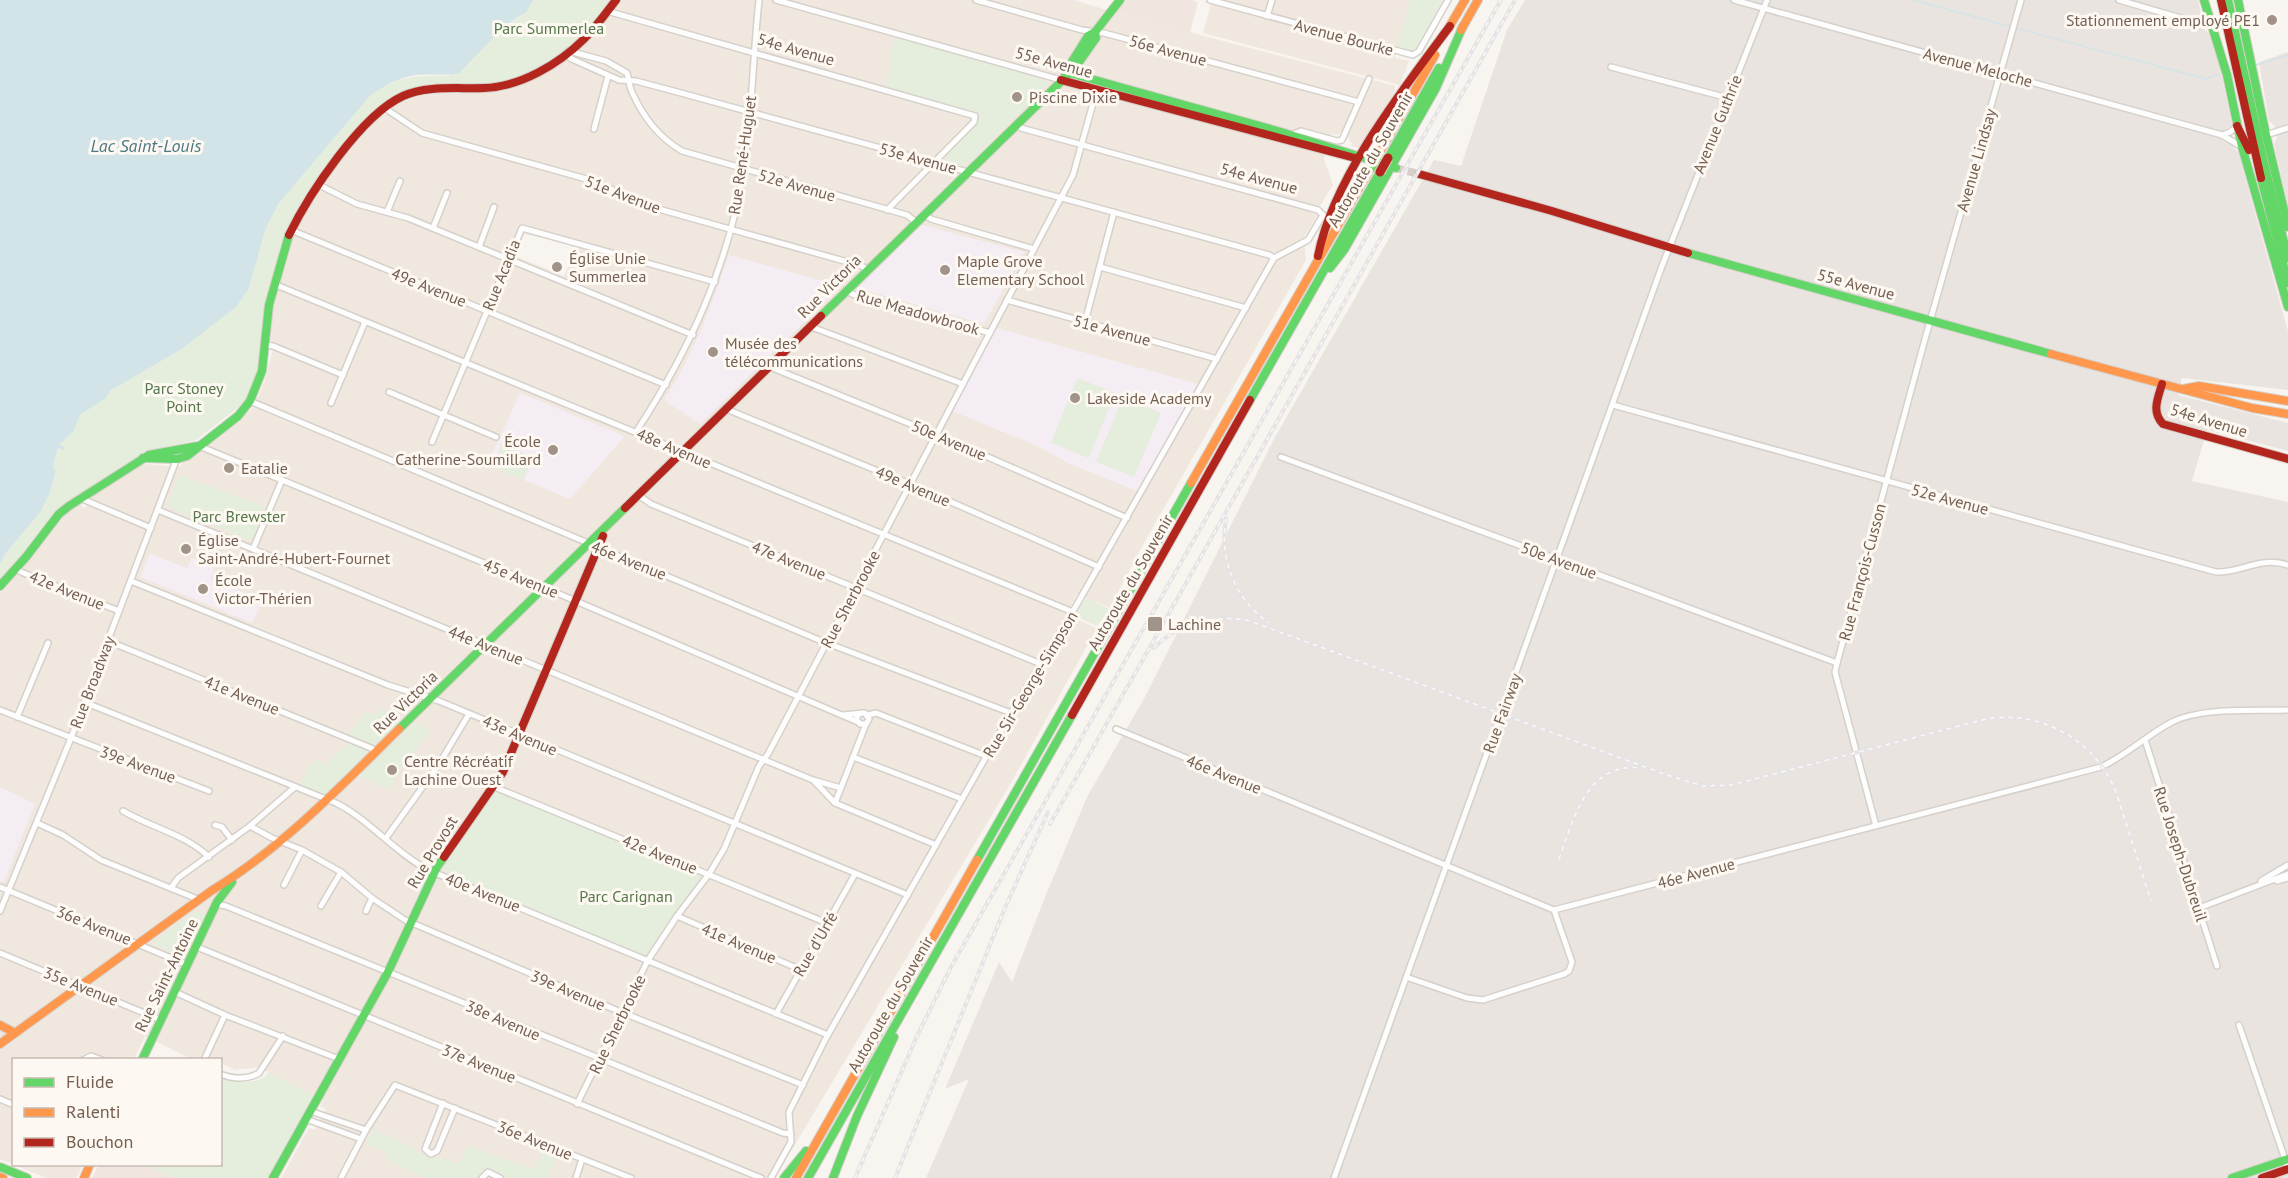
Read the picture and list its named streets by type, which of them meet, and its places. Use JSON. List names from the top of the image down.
{
  "streets": {
    "main road": [
      "54e Avenue",
      "55e Avenue",
      "Autoroute du Souvenir",
      "Rue Victoria",
      "Rue Provost",
      "Rue Saint-Antoine"
    ],
    "street": [
      "Avenue Bourke",
      "56e Avenue",
      "Avenue Meloche",
      "Avenue Guthrie",
      "Rue René-Huguet",
      "53e Avenue",
      "Avenue Lindsay",
      "52e Avenue",
      "51e Avenue",
      "Rue Acadia",
      "49e Avenue",
      "Rue Meadowbrook",
      "50e Avenue",
      "48e Avenue",
      "46e Avenue",
      "47e Avenue",
      "Rue François-Cusson",
      "45e Avenue",
      "42e Avenue",
      "Rue Sherbrooke",
      "44e Avenue",
      "Rue Broadway",
      "Rue Sir-George-Simpson",
      "41e Avenue",
      "Rue Fairway",
      "43e Avenue",
      "39e Avenue",
      "Rue Joseph-Dubreuil",
      "40e Avenue",
      "36e Avenue",
      "Rue d'Urfé",
      "35e Avenue",
      "38e Avenue",
      "37e Avenue"
    ]
  },
  "crossings": [
    ["54e Avenue", "55e Avenue"],
    ["54e Avenue", "Rue René-Huguet"],
    ["54e Avenue", "53e Avenue"],
    ["54e Avenue", "Rue Victoria"],
    ["54e Avenue", "Rue Sherbrooke"],
    ["54e Avenue", "Rue Sir-George-Simpson"],
    ["56e Avenue", "55e Avenue"],
    ["56e Avenue", "Rue Victoria"],
    ["55e Avenue", "Avenue Guthrie"],
    ["55e Avenue", "Autoroute du Souvenir"],
    ["55e Avenue", "Avenue Lindsay"],
    ["55e Avenue", "Rue Victoria"],
    ["55e Avenue", "Rue François-Cusson"],
    ["55e Avenue", "Rue Sherbrooke"],
    ["55e Avenue", "Rue Fairway"],
    ["Avenue Meloche", "Avenue Guthrie"],
    ["Avenue Meloche", "Avenue Lindsay"],
    ["Avenue Guthrie", "Rue Fairway"],
    ["Rue René-Huguet", "53e Avenue"],
    ["Rue René-Huguet", "52e Avenue"],
    ["Rue René-Huguet", "51e Avenue"],
    ["Rue René-Huguet", "Rue Acadia"],
    ["Rue René-Huguet", "49e Avenue"],
    ["Rue René-Huguet", "48e Avenue"],
    ["53e Avenue", "52e Avenue"],
    ["53e Avenue", "Rue Victoria"],
    ["53e Avenue", "Rue Sherbrooke"],
    ["53e Avenue", "Rue Sir-George-Simpson"],
    ["Avenue Lindsay", "Rue François-Cusson"],
    ["52e Avenue", "Rue Victoria"],
    ["52e Avenue", "Rue François-Cusson"],
    ["52e Avenue", "Rue Fairway"],
    ["51e Avenue", "Rue Victoria"],
    ["51e Avenue", "Rue Sherbrooke"],
    ["51e Avenue", "Rue Sir-George-Simpson"],
    ["Rue Acadia", "49e Avenue"],
    ["Rue Acadia", "48e Avenue"],
    ["Rue Victoria", "49e Avenue"],
    ["Rue Victoria", "Rue Meadowbrook"],
    ["Rue Victoria", "50e Avenue"],
    ["Rue Victoria", "48e Avenue"],
    ["Rue Victoria", "46e Avenue"],
    ["Rue Victoria", "47e Avenue"],
    ["Rue Victoria", "45e Avenue"],
    ["Rue Victoria", "44e Avenue"],
    ["Rue Victoria", "41e Avenue"],
    ["Rue Victoria", "43e Avenue"],
    ["Rue Victoria", "39e Avenue"],
    ["Rue Victoria", "Rue Provost"],
    ["Rue Victoria", "40e Avenue"],
    ["Rue Victoria", "36e Avenue"],
    ["Rue Victoria", "Rue Saint-Antoine"],
    ["Rue Victoria", "35e Avenue"],
    ["Rue Victoria", "38e Avenue"],
    ["49e Avenue", "Rue Sherbrooke"],
    ["49e Avenue", "Rue Sir-George-Simpson"],
    ["Rue Meadowbrook", "Rue Sherbrooke"],
    ["50e Avenue", "Rue François-Cusson"],
    ["50e Avenue", "Rue Sherbrooke"],
    ["50e Avenue", "Rue Sir-George-Simpson"],
    ["50e Avenue", "Rue Fairway"],
    ["48e Avenue", "Rue Sherbrooke"],
    ["48e Avenue", "Rue Sir-George-Simpson"],
    ["46e Avenue", "Rue François-Cusson"],
    ["46e Avenue", "Rue Sherbrooke"],
    ["46e Avenue", "Rue Sir-George-Simpson"],
    ["46e Avenue", "Rue Fairway"],
    ["46e Avenue", "Rue Provost"],
    ["46e Avenue", "Rue Joseph-Dubreuil"],
    ["47e Avenue", "Rue Sherbrooke"],
    ["47e Avenue", "Rue Sir-George-Simpson"],
    ["45e Avenue", "Rue Sherbrooke"],
    ["45e Avenue", "Rue Provost"],
    ["42e Avenue", "Rue Sherbrooke"],
    ["42e Avenue", "Rue Broadway"],
    ["42e Avenue", "Rue Provost"],
    ["42e Avenue", "Rue d'Urfé"],
    ["Rue Sherbrooke", "44e Avenue"],
    ["Rue Sherbrooke", "41e Avenue"],
    ["Rue Sherbrooke", "43e Avenue"],
    ["Rue Sherbrooke", "39e Avenue"],
    ["Rue Sherbrooke", "40e Avenue"],
    ["Rue Sherbrooke", "38e Avenue"],
    ["Rue Sherbrooke", "37e Avenue"],
    ["44e Avenue", "Rue Broadway"],
    ["44e Avenue", "Rue Sir-George-Simpson"],
    ["44e Avenue", "Rue Provost"],
    ["Rue Broadway", "41e Avenue"],
    ["Rue Broadway", "43e Avenue"],
    ["Rue Broadway", "39e Avenue"],
    ["Rue Broadway", "40e Avenue"],
    ["Rue Broadway", "36e Avenue"],
    ["Rue Sir-George-Simpson", "43e Avenue"],
    ["Rue Sir-George-Simpson", "39e Avenue"],
    ["Rue Sir-George-Simpson", "40e Avenue"],
    ["Rue Sir-George-Simpson", "38e Avenue"],
    ["41e Avenue", "Rue d'Urfé"],
    ["43e Avenue", "Rue Provost"],
    ["43e Avenue", "Rue d'Urfé"],
    ["39e Avenue", "Rue Provost"],
    ["Rue Provost", "40e Avenue"],
    ["Rue Provost", "38e Avenue"],
    ["Rue Provost", "37e Avenue"],
    ["40e Avenue", "Rue d'Urfé"],
    ["36e Avenue", "Rue Saint-Antoine"],
    ["Rue Saint-Antoine", "35e Avenue"],
    ["Rue Saint-Antoine", "38e Avenue"],
    ["Rue Saint-Antoine", "37e Avenue"]
  ],
  "water": ["Lac Saint-Louis"],
  "parks": [
    "Parc Summerlea",
    "Parc Stoney Point",
    "Parc Brewster",
    "Parc Carignan"
  ],
  "places": {
    "other": [
      "Stationnement employé PE1",
      "Piscine Dixie",
      "Église Unie Summerlea",
      "Maple Grove Elementary School",
      "Musée des télécommunications",
      "Lakeside Academy",
      "École Catherine-Soumillard",
      "Eatalie",
      "Église Saint-André-Hubert-Fournet",
      "École Victor-Thérien",
      "Centre Récréatif Lachine Ouest"
    ],
    "transit": ["Lachine"]
  },
  "legend": ["Fluide", "Ralenti", "Bouchon"]
}
